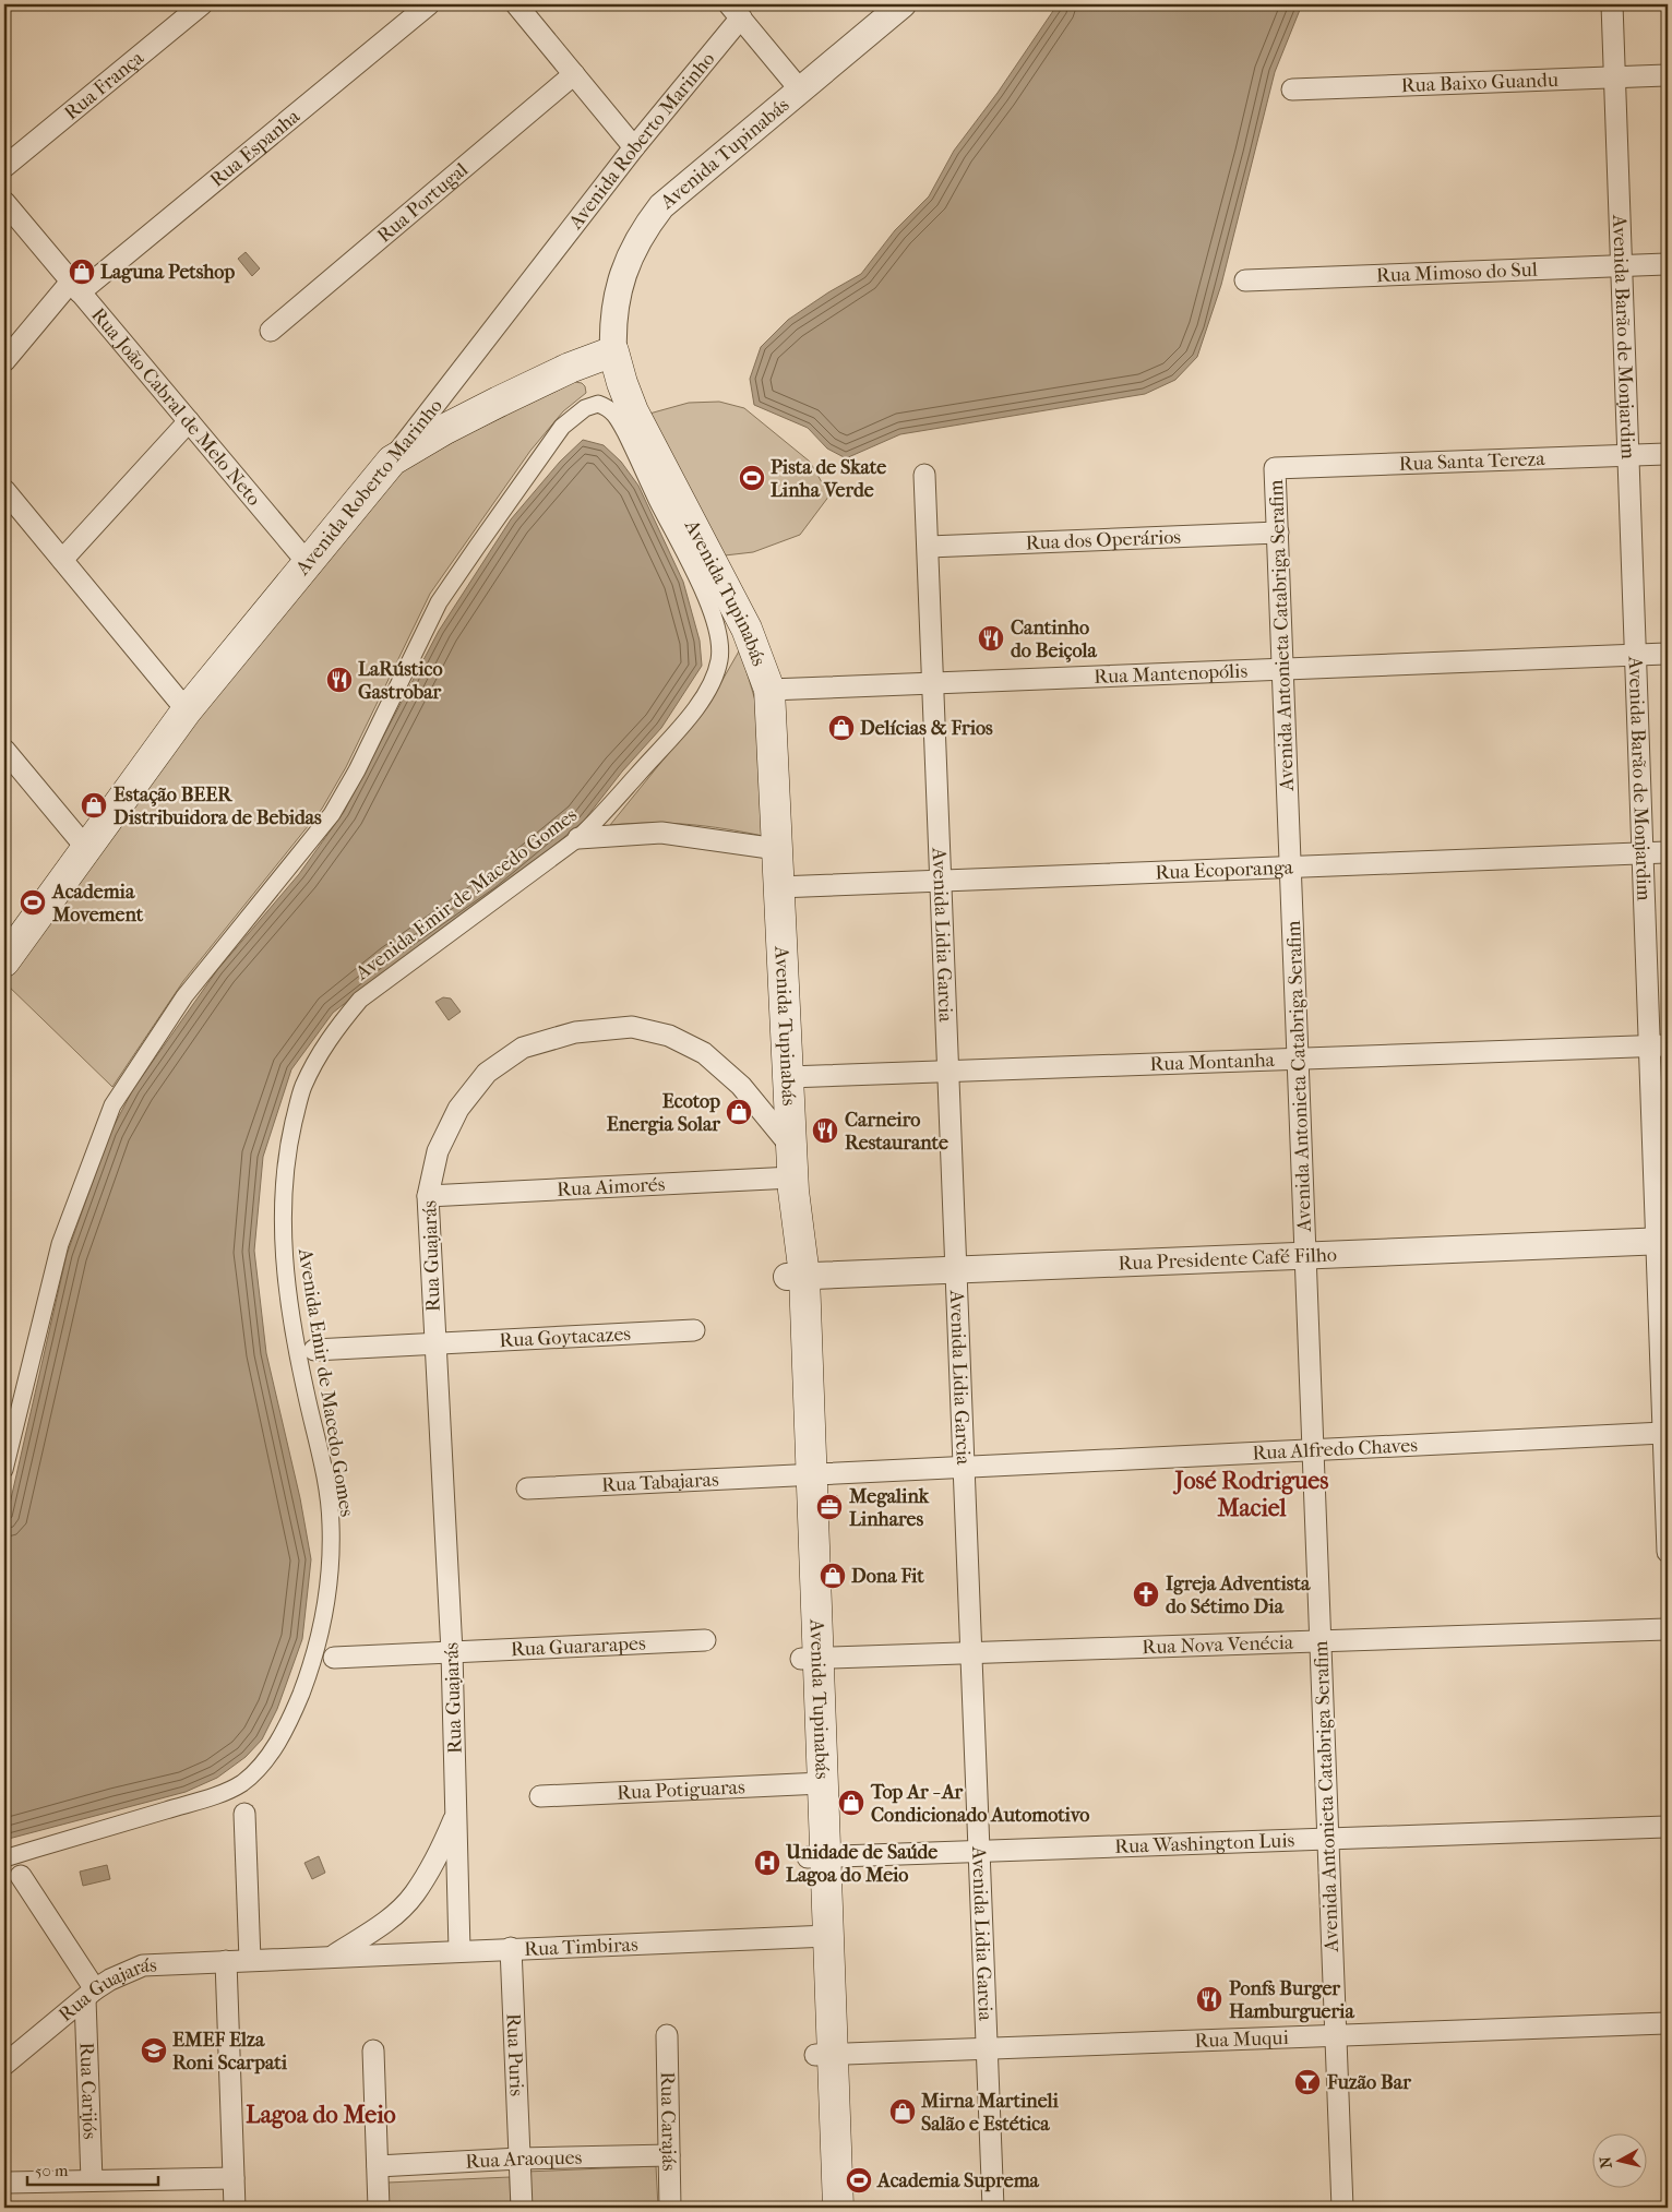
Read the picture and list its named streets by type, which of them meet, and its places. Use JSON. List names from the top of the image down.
{
  "streets": {
    "main road": ["Avenida Roberto Marinho", "Avenida Tupinabás"],
    "street": [
      "Rua Baixo Guandu",
      "Rua França",
      "Rua Espanha",
      "Rua Portugal",
      "Rua Mimoso do Sul",
      "Avenida Barão de Monjardim",
      "Rua João Cabral de Melo Neto",
      "Rua Santa Tereza",
      "Rua dos Operários",
      "Avenida Antonieta Catabriga Serafim",
      "Rua Mantenopólis",
      "Rua Ecoporanga",
      "Avenida Emir de Macedo Gomes",
      "Avenida Lidia Garcia",
      "Rua Montanha",
      "Rua Aimorés",
      "Rua Guajarás",
      "Rua Presidente Café Filho",
      "Rua Goytacazes",
      "Rua Alfredo Chaves",
      "Rua Tabajaras",
      "Rua Nova Venécia",
      "Rua Guararapes",
      "Rua Potiguaras",
      "Rua Washington Luis",
      "Rua Timbiras",
      "Rua Muqui",
      "Rua Puris",
      "Rua Carijós",
      "Rua Carajás",
      "Rua Araoques"
    ]
  },
  "crossings": [
    ["Rua Baixo Guandu", "Avenida Barão de Monjardim"],
    ["Avenida Roberto Marinho", "Rua João Cabral de Melo Neto"],
    ["Rua Espanha", "Rua João Cabral de Melo Neto"],
    ["Avenida Tupinabás", "Rua Mantenopólis"],
    ["Avenida Tupinabás", "Rua Ecoporanga"],
    ["Avenida Tupinabás", "Rua Montanha"],
    ["Avenida Tupinabás", "Rua Aimorés"],
    ["Avenida Tupinabás", "Rua Guajarás"],
    ["Avenida Tupinabás", "Rua Presidente Café Filho"],
    ["Avenida Tupinabás", "Rua Alfredo Chaves"],
    ["Avenida Tupinabás", "Rua Tabajaras"],
    ["Avenida Tupinabás", "Rua Nova Venécia"],
    ["Avenida Tupinabás", "Rua Potiguaras"],
    ["Avenida Tupinabás", "Rua Washington Luis"],
    ["Avenida Tupinabás", "Rua Timbiras"],
    ["Avenida Tupinabás", "Rua Muqui"],
    ["Rua Mimoso do Sul", "Avenida Barão de Monjardim"],
    ["Avenida Barão de Monjardim", "Rua Santa Tereza"],
    ["Avenida Barão de Monjardim", "Rua Mantenopólis"],
    ["Avenida Barão de Monjardim", "Rua Ecoporanga"],
    ["Avenida Barão de Monjardim", "Rua Montanha"],
    ["Avenida Barão de Monjardim", "Rua Presidente Café Filho"],
    ["Avenida Barão de Monjardim", "Rua Alfredo Chaves"],
    ["Rua Santa Tereza", "Avenida Antonieta Catabriga Serafim"],
    ["Rua dos Operários", "Avenida Antonieta Catabriga Serafim"],
    ["Rua dos Operários", "Avenida Lidia Garcia"],
    ["Avenida Antonieta Catabriga Serafim", "Rua Mantenopólis"],
    ["Avenida Antonieta Catabriga Serafim", "Rua Ecoporanga"],
    ["Avenida Antonieta Catabriga Serafim", "Rua Montanha"],
    ["Avenida Antonieta Catabriga Serafim", "Rua Presidente Café Filho"],
    ["Avenida Antonieta Catabriga Serafim", "Rua Alfredo Chaves"],
    ["Avenida Antonieta Catabriga Serafim", "Rua Nova Venécia"],
    ["Avenida Antonieta Catabriga Serafim", "Rua Washington Luis"],
    ["Avenida Antonieta Catabriga Serafim", "Rua Muqui"],
    ["Rua Mantenopólis", "Avenida Lidia Garcia"],
    ["Rua Ecoporanga", "Avenida Lidia Garcia"],
    ["Avenida Lidia Garcia", "Rua Montanha"],
    ["Avenida Lidia Garcia", "Rua Presidente Café Filho"],
    ["Avenida Lidia Garcia", "Rua Alfredo Chaves"],
    ["Avenida Lidia Garcia", "Rua Nova Venécia"],
    ["Avenida Lidia Garcia", "Rua Washington Luis"],
    ["Avenida Lidia Garcia", "Rua Muqui"],
    ["Rua Aimorés", "Rua Guajarás"],
    ["Rua Guajarás", "Rua Goytacazes"],
    ["Rua Guajarás", "Rua Guararapes"],
    ["Rua Guajarás", "Rua Timbiras"],
    ["Rua Guajarás", "Rua Carijós"],
    ["Rua Alfredo Chaves", "Rua Tabajaras"],
    ["Rua Timbiras", "Rua Puris"],
    ["Rua Puris", "Rua Araoques"],
    ["Rua Carajás", "Rua Araoques"]
  ],
  "districts": ["José Rodrigues Maciel", "Lagoa do Meio"],
  "places": {
    "shop": [
      "Laguna Petshop",
      "Delícias & Frios",
      "Estação BEER Distribuidora de Bebidas",
      "Ecotop Energia Solar",
      "Dona Fit",
      "Top Ar - Ar Condicionado Automotivo",
      "Mirna Martineli Salão e Estética"
    ],
    "sports": ["Pista de Skate Linha Verde", "Academia Movement", "Academia Suprema"],
    "restaurant": [
      "Cantinho do Beiçola",
      "LaRústico Gastrobar",
      "Carneiro Restaurante",
      "Ponfs Burger Hamburgueria"
    ],
    "office": ["Megalink Linhares"],
    "church": ["Igreja Adventista do Sétimo Dia"],
    "hospital": ["Unidade de Saúde Lagoa do Meio"],
    "school or university": ["EMEF Elza Roni Scarpati"],
    "bar": ["Fuzão Bar"]
  },
  "scale_bar": "50 m",
  "north": "left"
}
